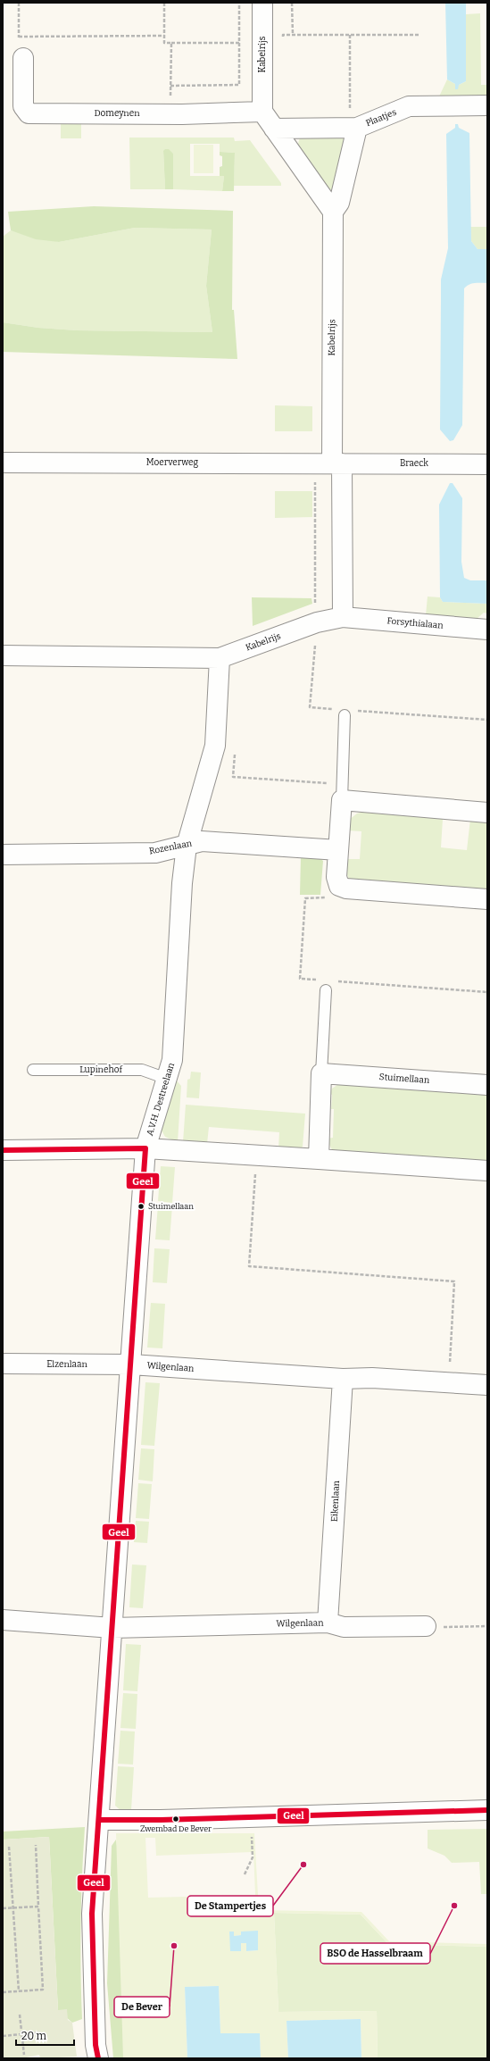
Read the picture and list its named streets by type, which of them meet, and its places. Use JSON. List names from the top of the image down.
{
  "streets": {
    "street": [
      "Kabelrijs",
      "Domeynen",
      "Plaatjes",
      "Moerverweg",
      "Braeck",
      "Forsythialaan",
      "Rozenlaan",
      "Stuimellaan",
      "A.V.H. Destreelaan",
      "Elzenlaan",
      "Wilgenlaan",
      "Eikenlaan"
    ],
    "lane": ["Lupinehof"]
  },
  "crossings": [
    ["Kabelrijs", "Domeynen"],
    ["Kabelrijs", "Plaatjes"],
    ["Kabelrijs", "Moerverweg"],
    ["Kabelrijs", "Braeck"],
    ["Kabelrijs", "Forsythialaan"],
    ["Moerverweg", "Braeck"],
    ["Rozenlaan", "A.V.H. Destreelaan"],
    ["Lupinehof", "A.V.H. Destreelaan"],
    ["A.V.H. Destreelaan", "Elzenlaan"],
    ["A.V.H. Destreelaan", "Wilgenlaan"],
    ["Elzenlaan", "Wilgenlaan"],
    ["Wilgenlaan", "Eikenlaan"]
  ],
  "places": [
    "Stuimellaan",
    "Zwembad De Bever",
    "De Stampertjes",
    "BSO de Hasselbraam",
    "De Bever"
  ],
  "lines": ["transit line Geel"],
  "scale_bar": "20 m"
}
